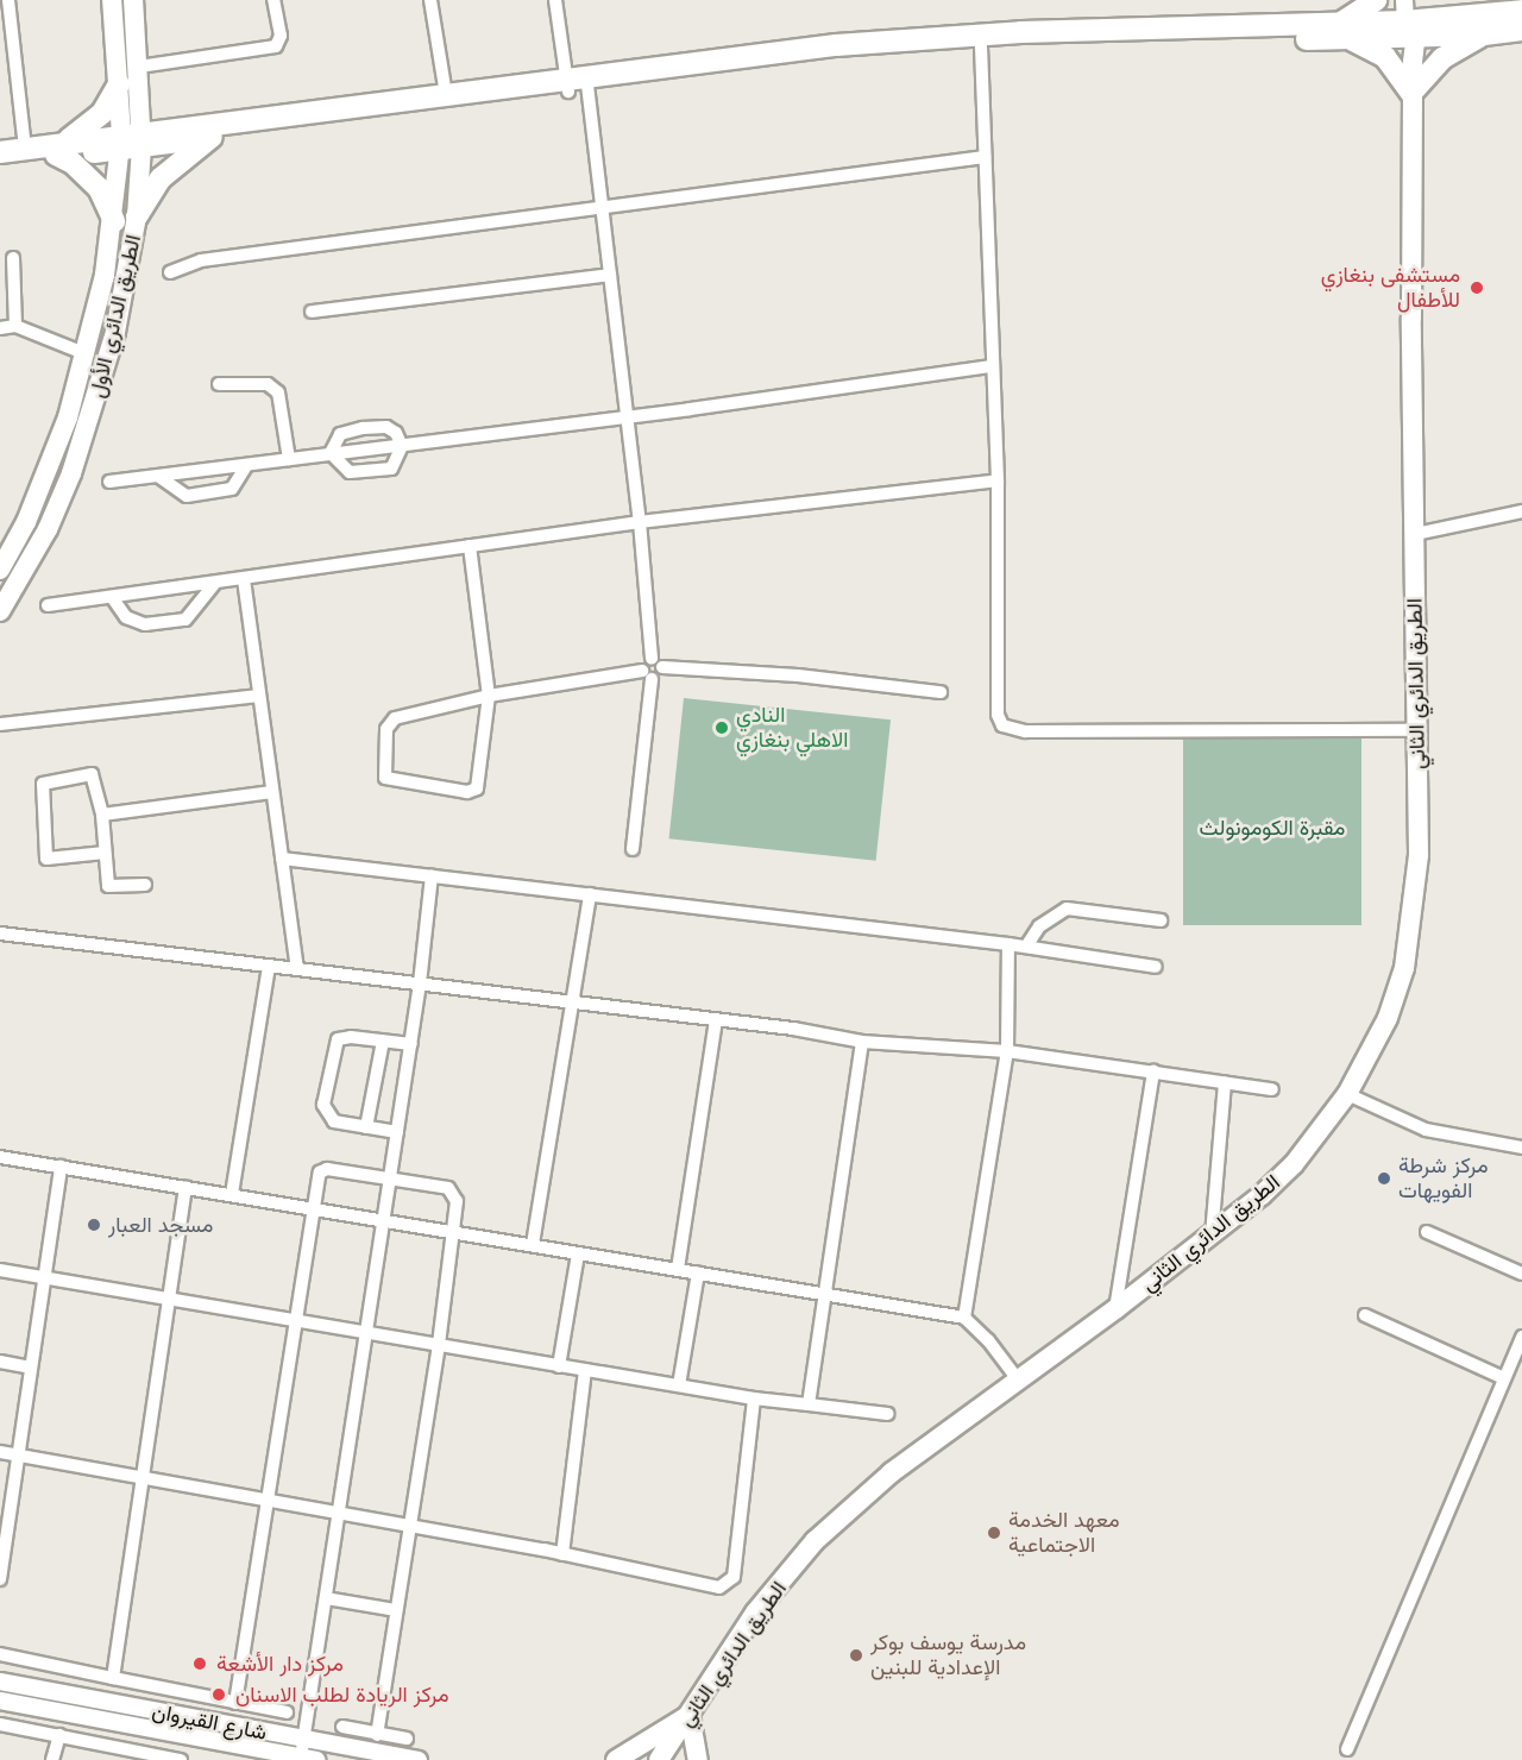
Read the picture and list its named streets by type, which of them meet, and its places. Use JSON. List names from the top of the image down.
{
  "streets": {
    "main road": ["الطريق الدائري الأول", "الطريق الدائري الثاني", "شارع القيروان"]
  },
  "parks": ["مقبرة الكومونولث"],
  "places": [
    "مستشفى بنغازي للأطفال",
    "النادي الاهلي بنغازي",
    "مركز شرطة الفويهات",
    "مسجد العبار",
    "معهد الخدمة الاجتماعية",
    "مدرسة يوسف بوكر الإعدادية للبنين",
    "مركز دار الأشعة",
    "مركز الريادة لطلب الاسنان"
  ]
}
